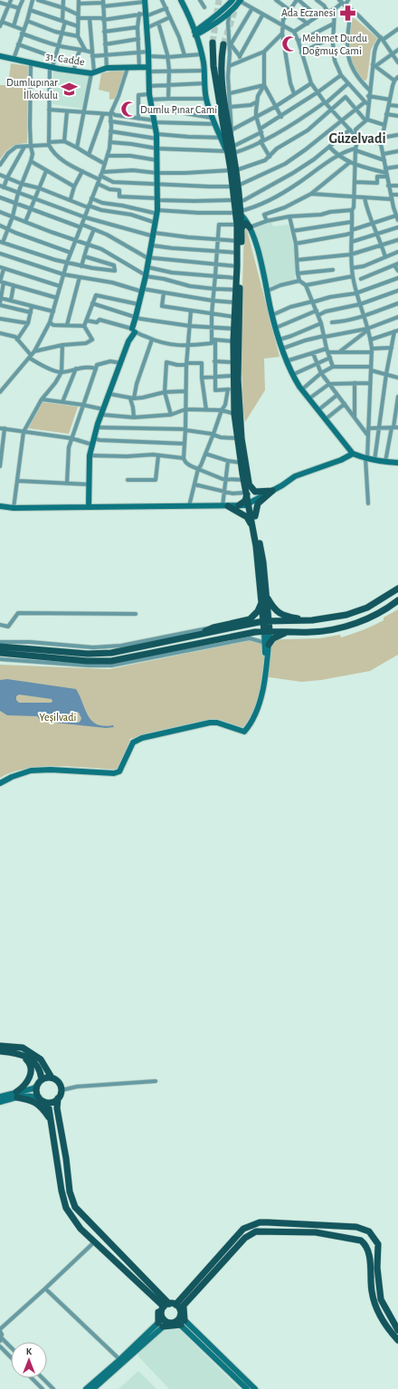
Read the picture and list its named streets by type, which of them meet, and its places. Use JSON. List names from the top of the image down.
{
  "streets": {
    "street": ["31. Cadde"]
  },
  "districts": ["Güzelvadi"],
  "parks": ["Yeşilvadi"],
  "places": {
    "pharmacy": ["Ada Eczanesi"],
    "mosque": ["Mehmet Durdu Doğmuş Cami", "Dumlu Pınar Cami"],
    "school or university": ["Dumlupınar İlkokulu"]
  },
  "north": "top"
}
